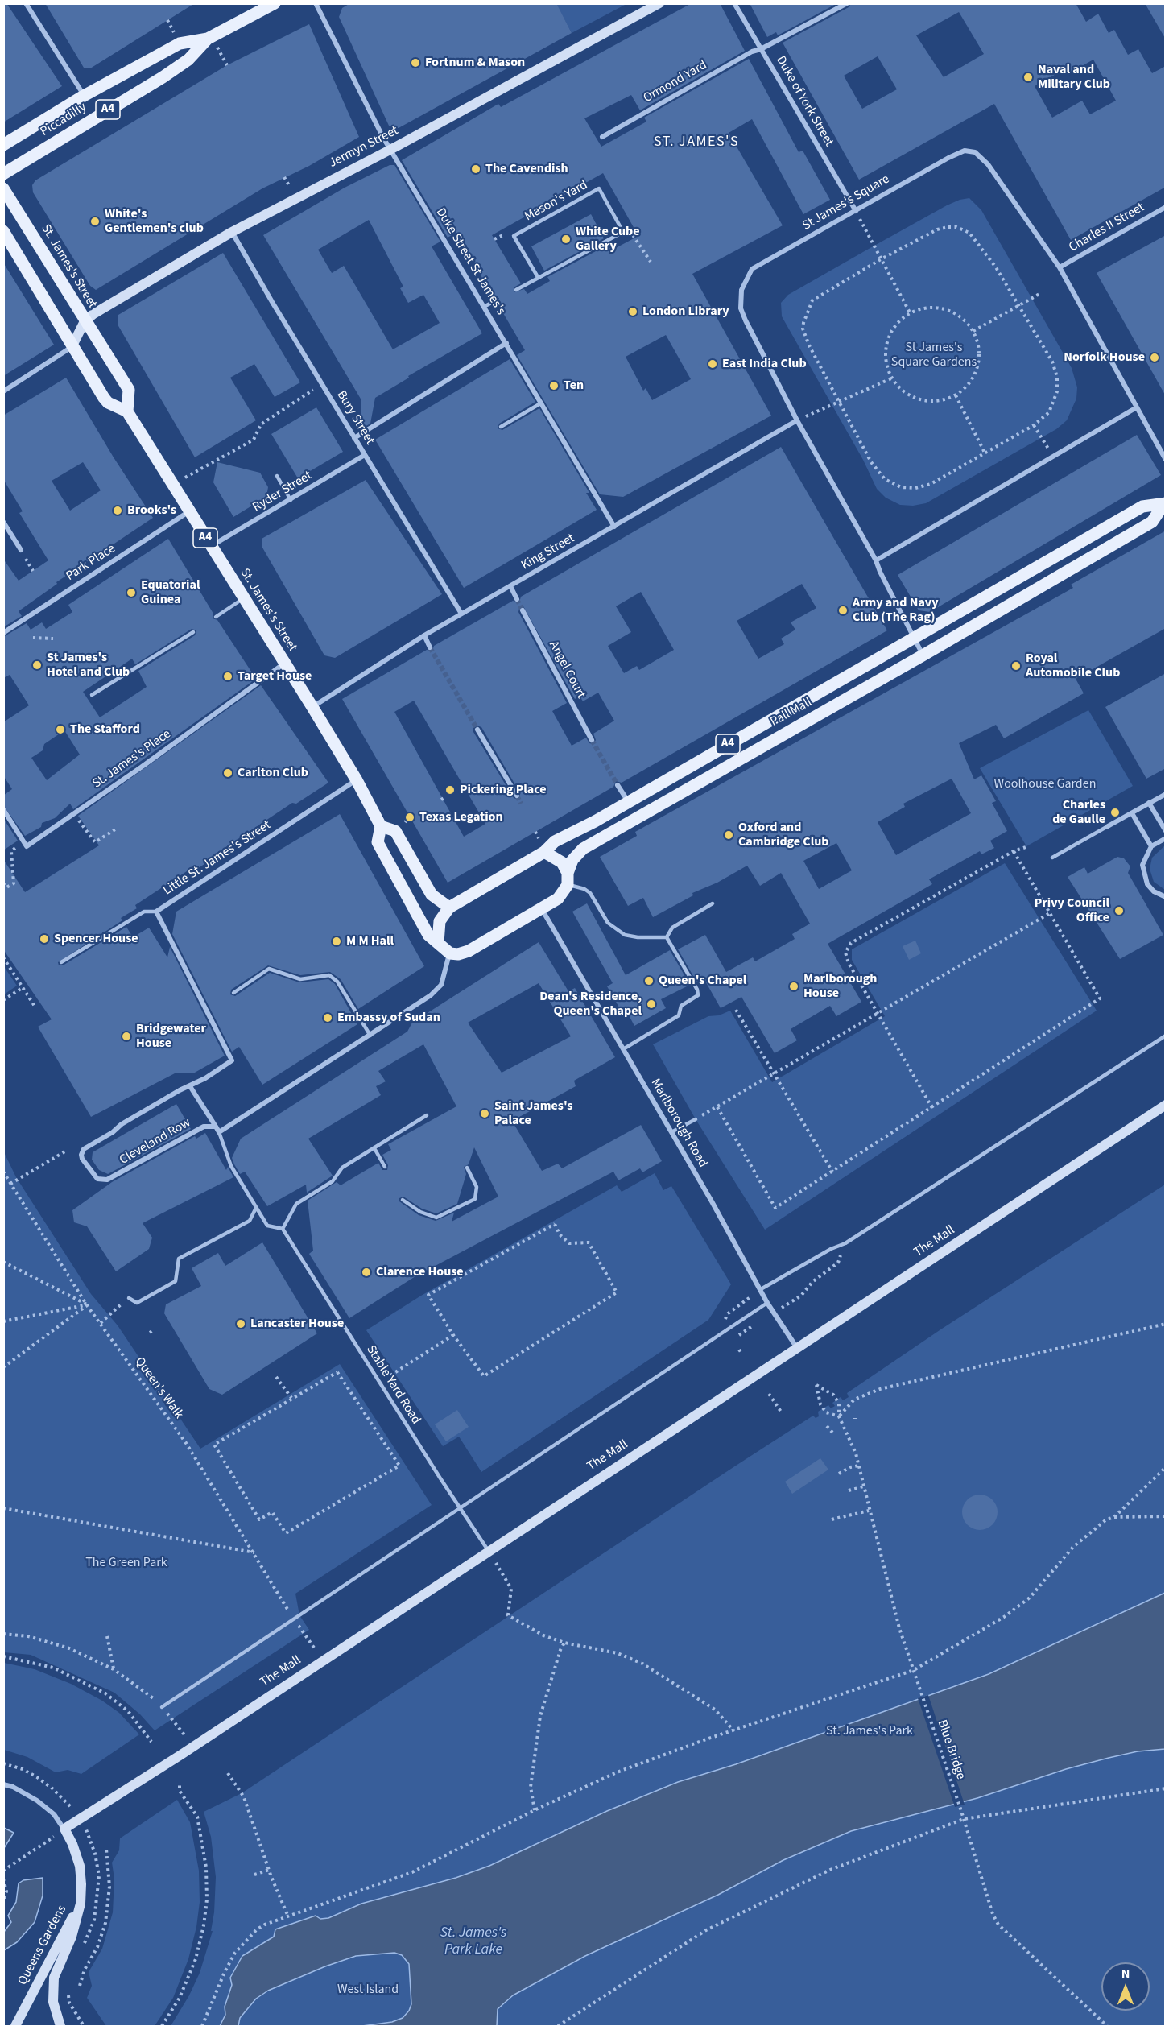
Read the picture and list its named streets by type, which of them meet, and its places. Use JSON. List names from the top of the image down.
{
  "streets": {
    "main road": [
      "A4",
      "Piccadilly",
      "St. James's Street",
      "Pall Mall"
    ],
    "street": [
      "Ormond Yard",
      "Duke of York Street",
      "Jermyn Street",
      "St James's Square",
      "Charles II Street",
      "Duke Street St James's",
      "Bury Street",
      "Ryder Street",
      "King Street",
      "Park Place",
      "Angel Court",
      "St. James's Place",
      "Little St. James's Street",
      "Marlborough Road",
      "Cleveland Row",
      "The Mall",
      "Queens Gardens"
    ],
    "lane": ["Mason's Yard", "Stable Yard Road"],
    "path": ["Queen's Walk", "Blue Bridge"]
  },
  "crossings": [
    ["Ormond Yard", "Duke of York Street"],
    ["Duke of York Street", "St James's Square"],
    ["Jermyn Street", "Duke Street St James's"],
    ["Jermyn Street", "St. James's Street"],
    ["Jermyn Street", "Bury Street"],
    ["St James's Square", "Charles II Street"],
    ["St James's Square", "King Street"],
    ["St James's Square", "Pall Mall"],
    ["Duke Street St James's", "King Street"],
    ["St. James's Street", "Ryder Street"],
    ["St. James's Street", "King Street"],
    ["St. James's Street", "Park Place"],
    ["St. James's Street", "Pall Mall"],
    ["St. James's Street", "St. James's Place"],
    ["St. James's Street", "Little St. James's Street"],
    ["Bury Street", "Ryder Street"],
    ["Bury Street", "King Street"],
    ["Pall Mall", "Marlborough Road"],
    ["Little St. James's Street", "Cleveland Row"],
    ["Marlborough Road", "The Mall"],
    ["The Mall", "Stable Yard Road"],
    ["The Mall", "Queens Gardens"]
  ],
  "districts": ["ST. JAMES'S"],
  "water": ["St. James's Park Lake"],
  "parks": [
    "St James's Square Gardens",
    "Woolhouse Garden",
    "The Green Park",
    "St. James's Park",
    "West Island"
  ],
  "places": [
    "Fortnum & Mason",
    "Naval and Military Club",
    "The Cavendish",
    "White's Gentlemen's club",
    "White Cube Gallery",
    "London Library",
    "Norfolk House",
    "East India Club",
    "Ten",
    "Brooks's",
    "Equatorial Guinea",
    "Army and Navy Club (The Rag)",
    "St James's Hotel and Club",
    "Royal Automobile Club",
    "Target House",
    "The Stafford",
    "Carlton Club",
    "Pickering Place",
    "Charles de Gaulle",
    "Texas Legation",
    "Oxford and Cambridge Club",
    "Privy Council Office",
    "Spencer House",
    "M M Hall",
    "Queen's Chapel",
    "Marlborough House",
    "Dean's Residence, Queen's Chapel",
    "Embassy of Sudan",
    "Bridgewater House",
    "Saint James's Palace",
    "Clarence House",
    "Lancaster House"
  ],
  "north": "top"
}
